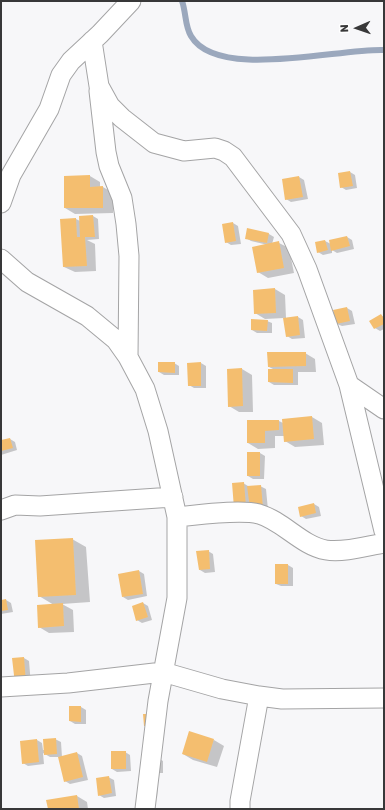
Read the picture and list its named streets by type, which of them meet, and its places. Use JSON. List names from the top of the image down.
{
  "north": "left"
}
